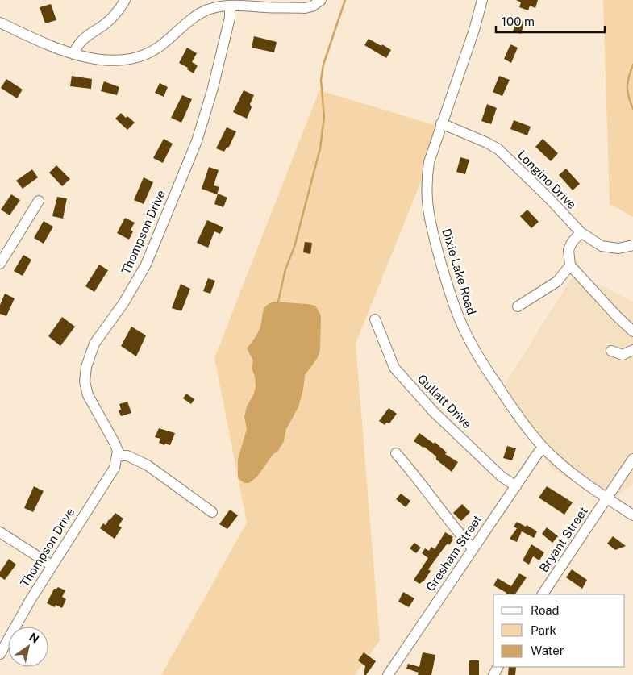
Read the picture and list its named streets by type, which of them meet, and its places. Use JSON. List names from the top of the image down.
{
  "streets": {
    "street": [
      "Longino Drive",
      "Thompson Drive",
      "Dixie Lake Road",
      "Gullatt Drive",
      "Bryant Street",
      "Gresham Street"
    ]
  },
  "crossings": [
    ["Longino Drive", "Dixie Lake Road"],
    ["Dixie Lake Road", "Bryant Street"],
    ["Dixie Lake Road", "Gresham Street"],
    ["Gullatt Drive", "Gresham Street"]
  ],
  "legend": ["Road", "Park", "Water"],
  "scale_bar": "100 m",
  "north": "top right"
}
